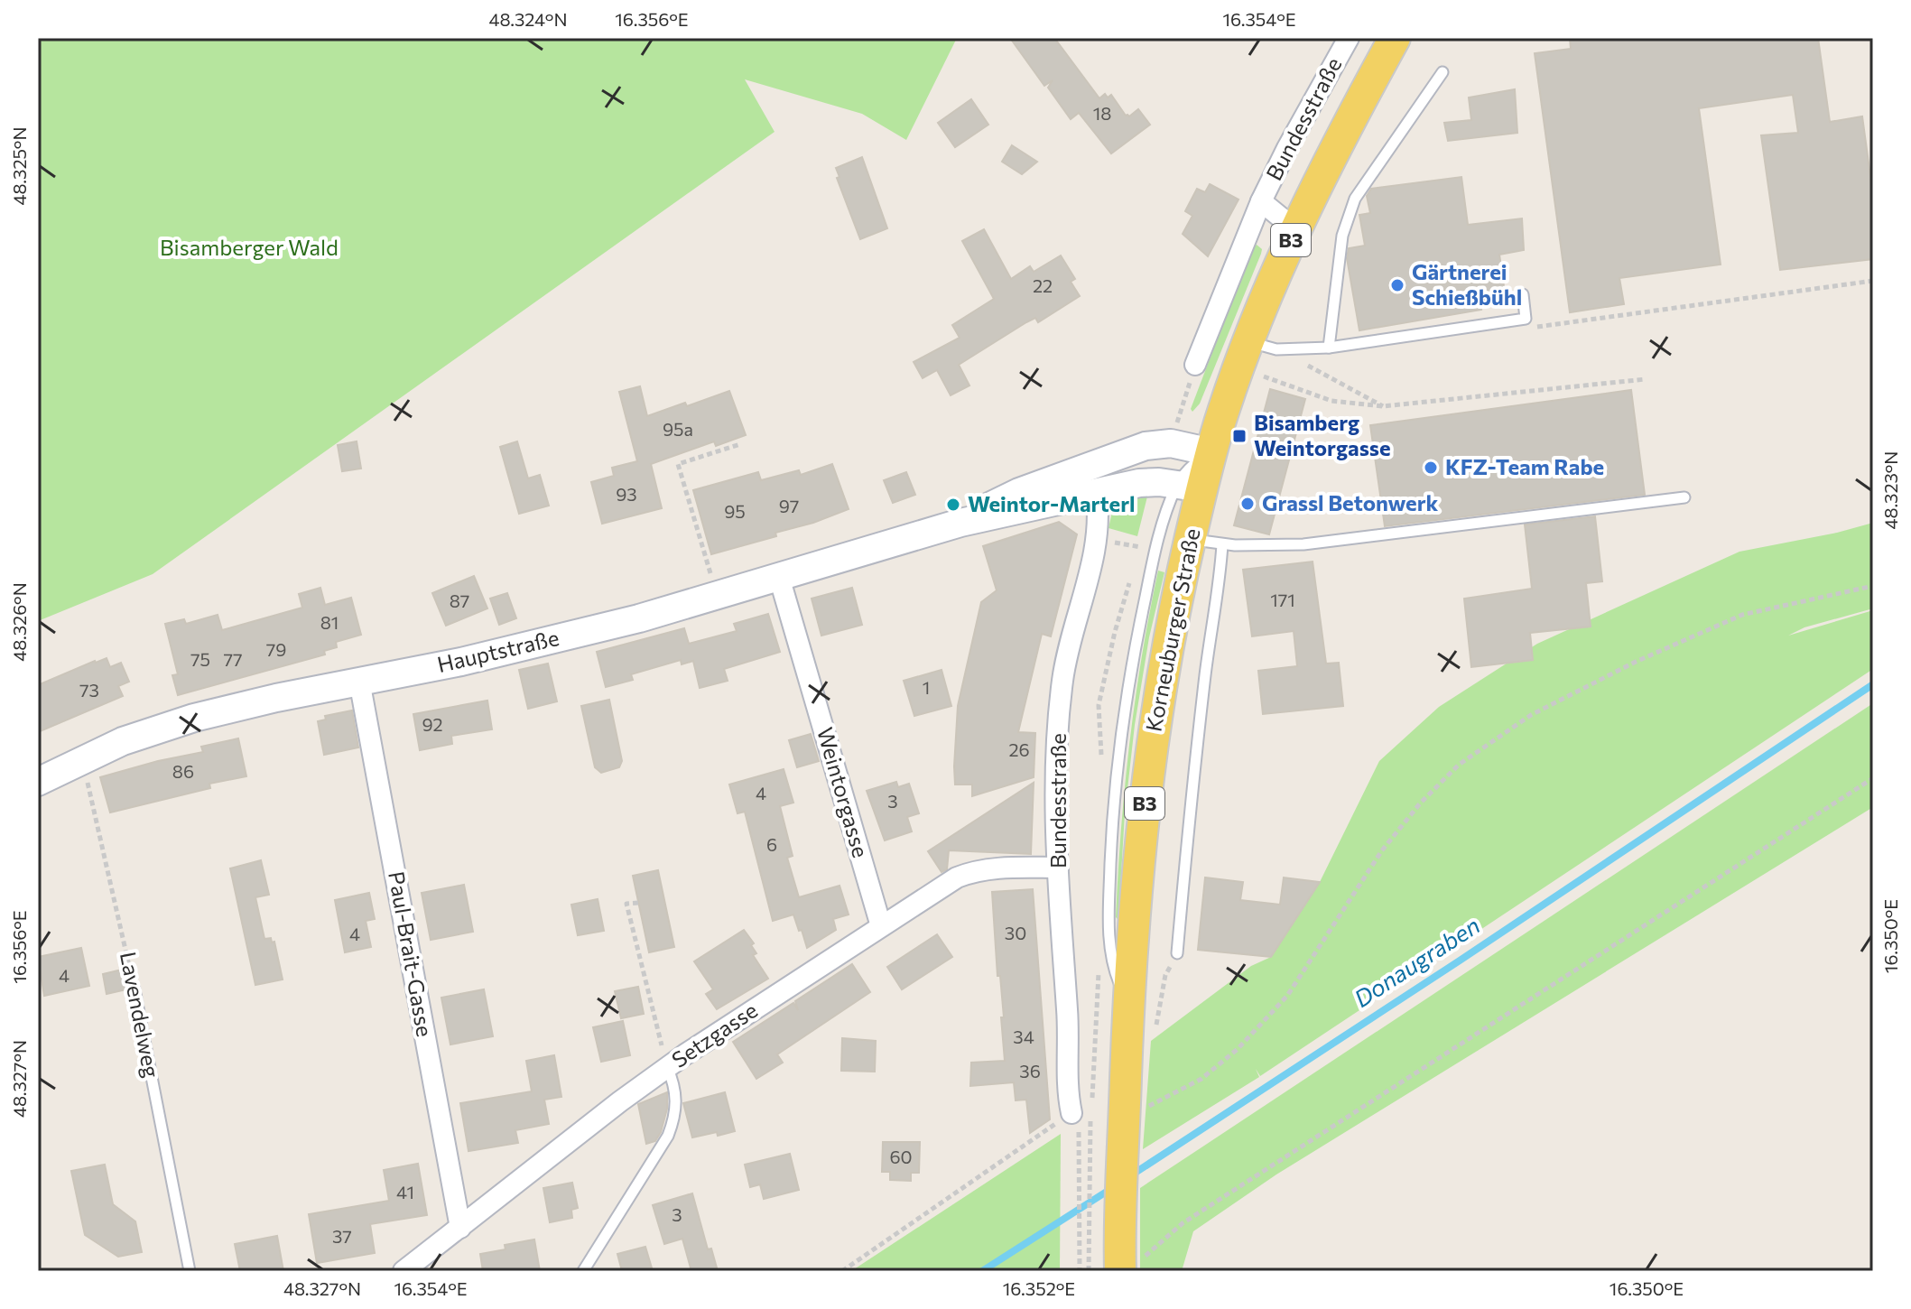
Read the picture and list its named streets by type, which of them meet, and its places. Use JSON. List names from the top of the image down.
{
  "streets": {
    "main road": ["B3", "Korneuburger Straße", "Hauptstraße"],
    "street": [
      "Bundesstraße",
      "Weintorgasse",
      "Paul-Brait-Gasse",
      "Setzgasse"
    ],
    "lane": ["Lavendelweg"]
  },
  "crossings": [
    ["Bundesstraße", "Korneuburger Straße"],
    ["Bundesstraße", "Hauptstraße"],
    ["Bundesstraße", "Setzgasse"],
    ["Korneuburger Straße", "Hauptstraße"],
    ["Hauptstraße", "Weintorgasse"],
    ["Hauptstraße", "Paul-Brait-Gasse"],
    ["Hauptstraße", "Lavendelweg"],
    ["Weintorgasse", "Setzgasse"],
    ["Paul-Brait-Gasse", "Setzgasse"]
  ],
  "water": ["Donaugraben"],
  "parks": ["Bisamberger Wald"],
  "places": {
    "other": [
      "Gärtnerei Schießbühl",
      "KFZ-Team Rabe",
      "Grassl Betonwerk",
      "Weintor-Marterl"
    ],
    "transit": ["Bisamberg Weintorgasse"]
  },
  "house_numbers": [
    "18",
    "22",
    "95a",
    "93",
    "97",
    "95",
    "171",
    "87",
    "81",
    "79",
    "75",
    "77",
    "1",
    "73",
    "92",
    "26",
    "86",
    "4",
    "3",
    "6",
    "30",
    "4",
    "4",
    "34",
    "36",
    "60",
    "41",
    "3",
    "37"
  ],
  "coordinates": [
    "48.324°N",
    "16.356°E",
    "16.354°E",
    "48.325°N",
    "48.323°N",
    "48.326°N",
    "16.350°E",
    "48.327°N",
    "16.352°E"
  ]
}
